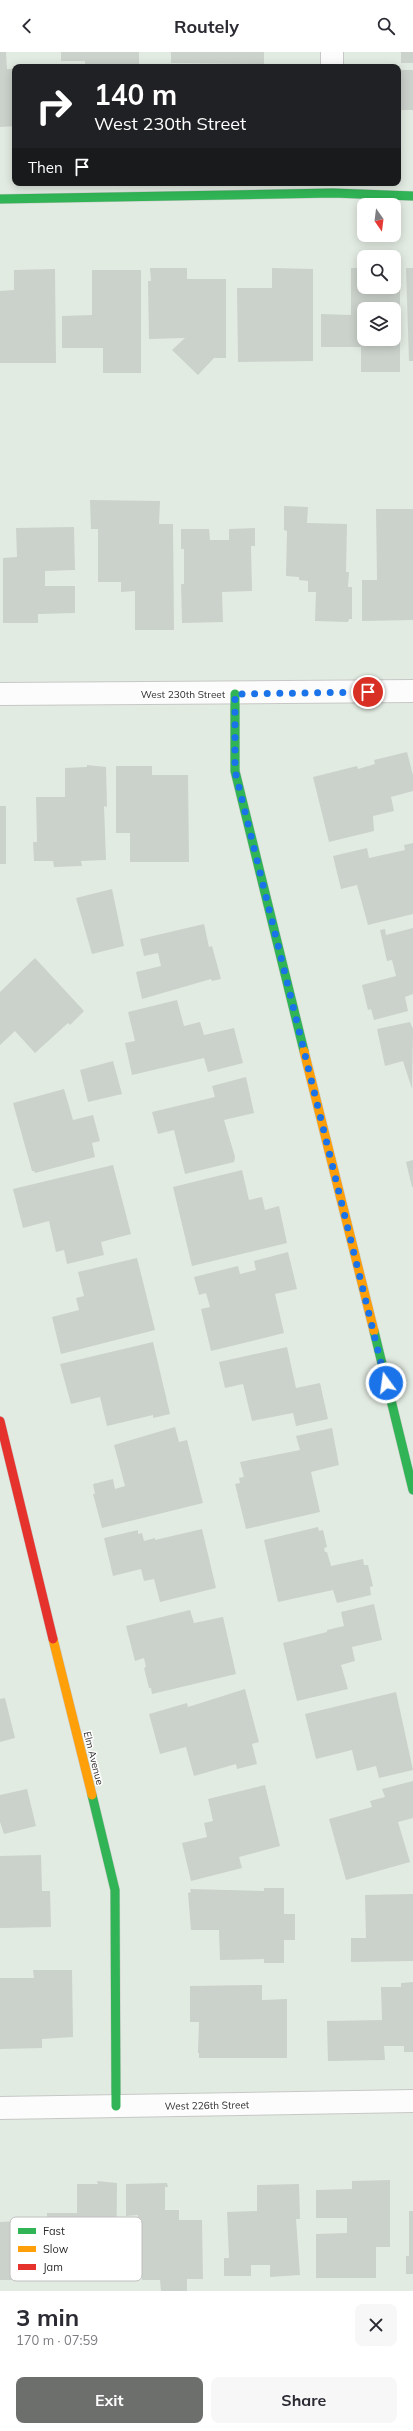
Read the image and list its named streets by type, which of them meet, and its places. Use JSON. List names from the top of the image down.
{
  "streets": {
    "street": ["West 230th Street", "Elm Avenue", "West 226th Street"]
  },
  "crossings": [
    ["Elm Avenue", "West 226th Street"]
  ],
  "legend": ["Fast", "Slow", "Jam"],
  "north": "bottom",
  "page": {
    "header": "Routely",
    "turn": ["140 m", "West 230th Street"],
    "then": "Then",
    "heading": ["3 min", "170 m · 07:59"],
    "buttons": ["Exit", "Share"]
  }
}
